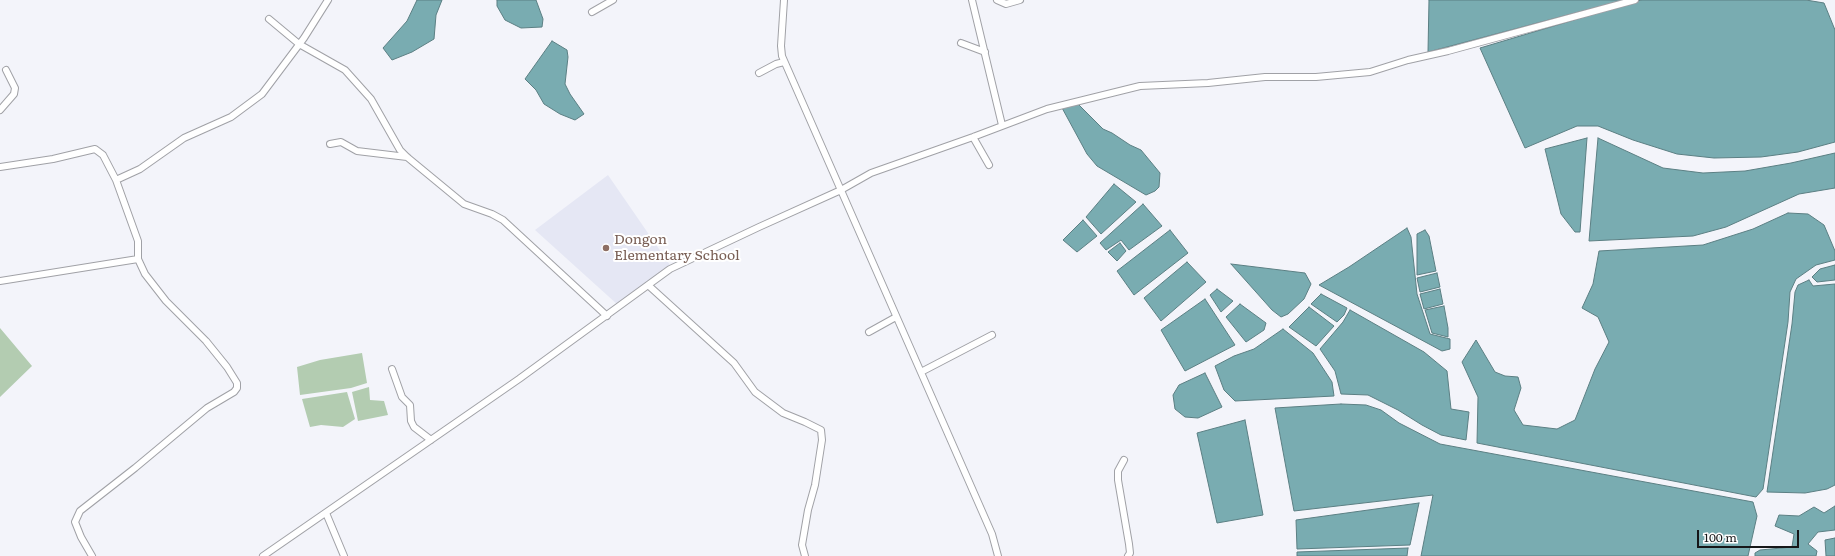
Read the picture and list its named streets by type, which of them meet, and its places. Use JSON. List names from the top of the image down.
{
  "places": ["Dongon Elementary School"],
  "scale_bar": "100 m"
}
